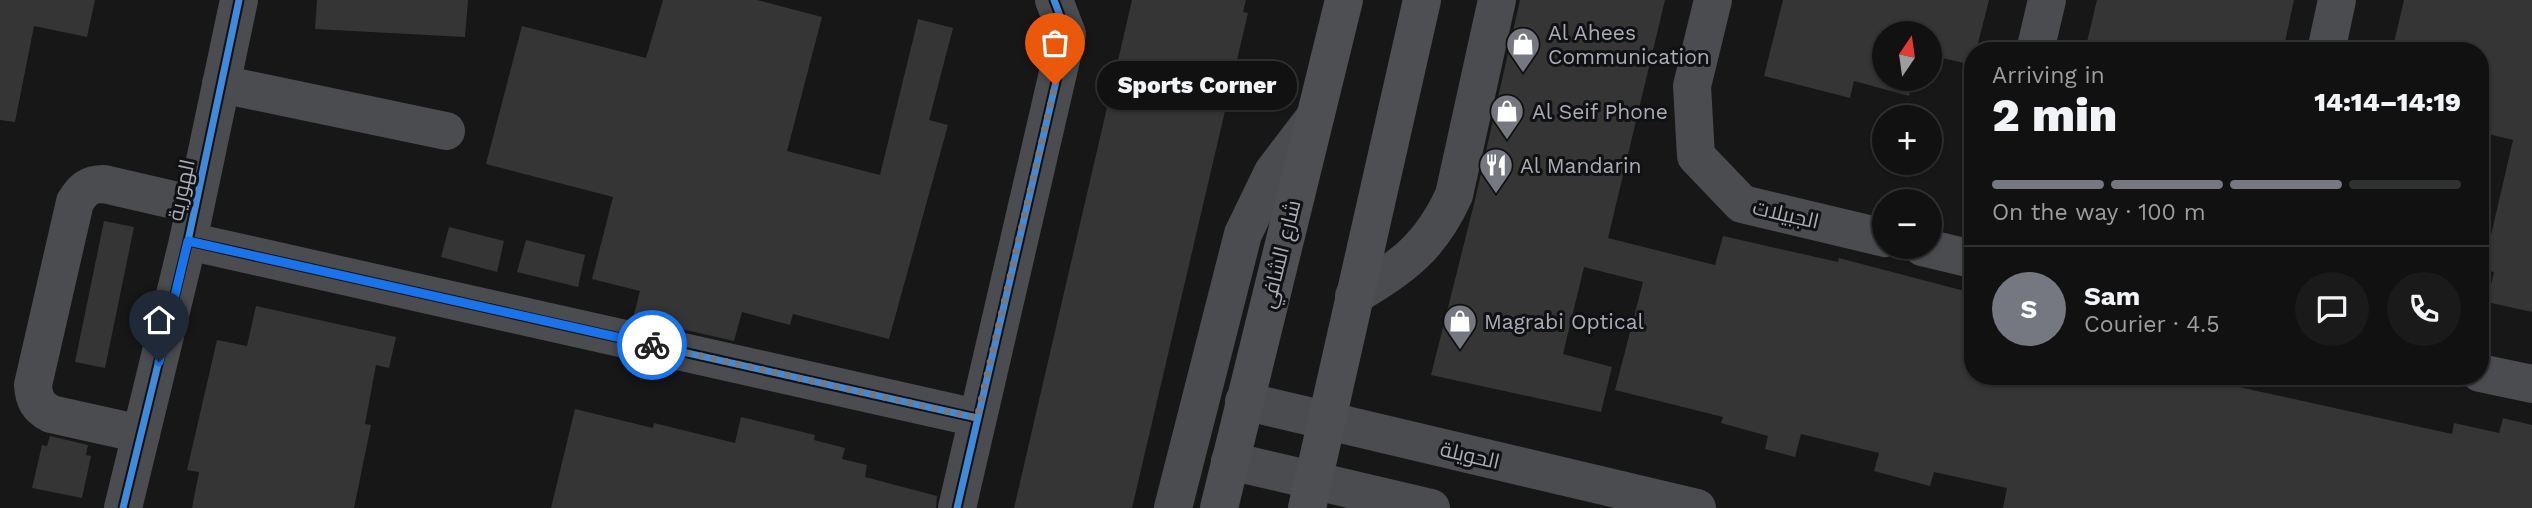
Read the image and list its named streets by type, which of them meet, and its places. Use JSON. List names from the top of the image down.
{
  "streets": {
    "main road": ["شارع الشافي"],
    "street": ["الهورية", "الجبيلات", "الحويلة"]
  },
  "crossings": [
    ["شارع الشافي", "الحويلة"]
  ],
  "places": {
    "shop": ["Al Ahees Communication", "Al Seif Phone", "Magrabi Optical"],
    "other": ["Sports Corner"],
    "restaurant": ["Al Mandarin"]
  },
  "north": "top",
  "page": {
    "map_buttons": ["+", "−"],
    "heading": ["2 min", "Arriving in", "14:14–14:19"],
    "panel": ["Sam", "Courier · 4.5"],
    "bubble": "Sports Corner",
    "bar": "On the way · 100 m",
    "round": "S"
  }
}
